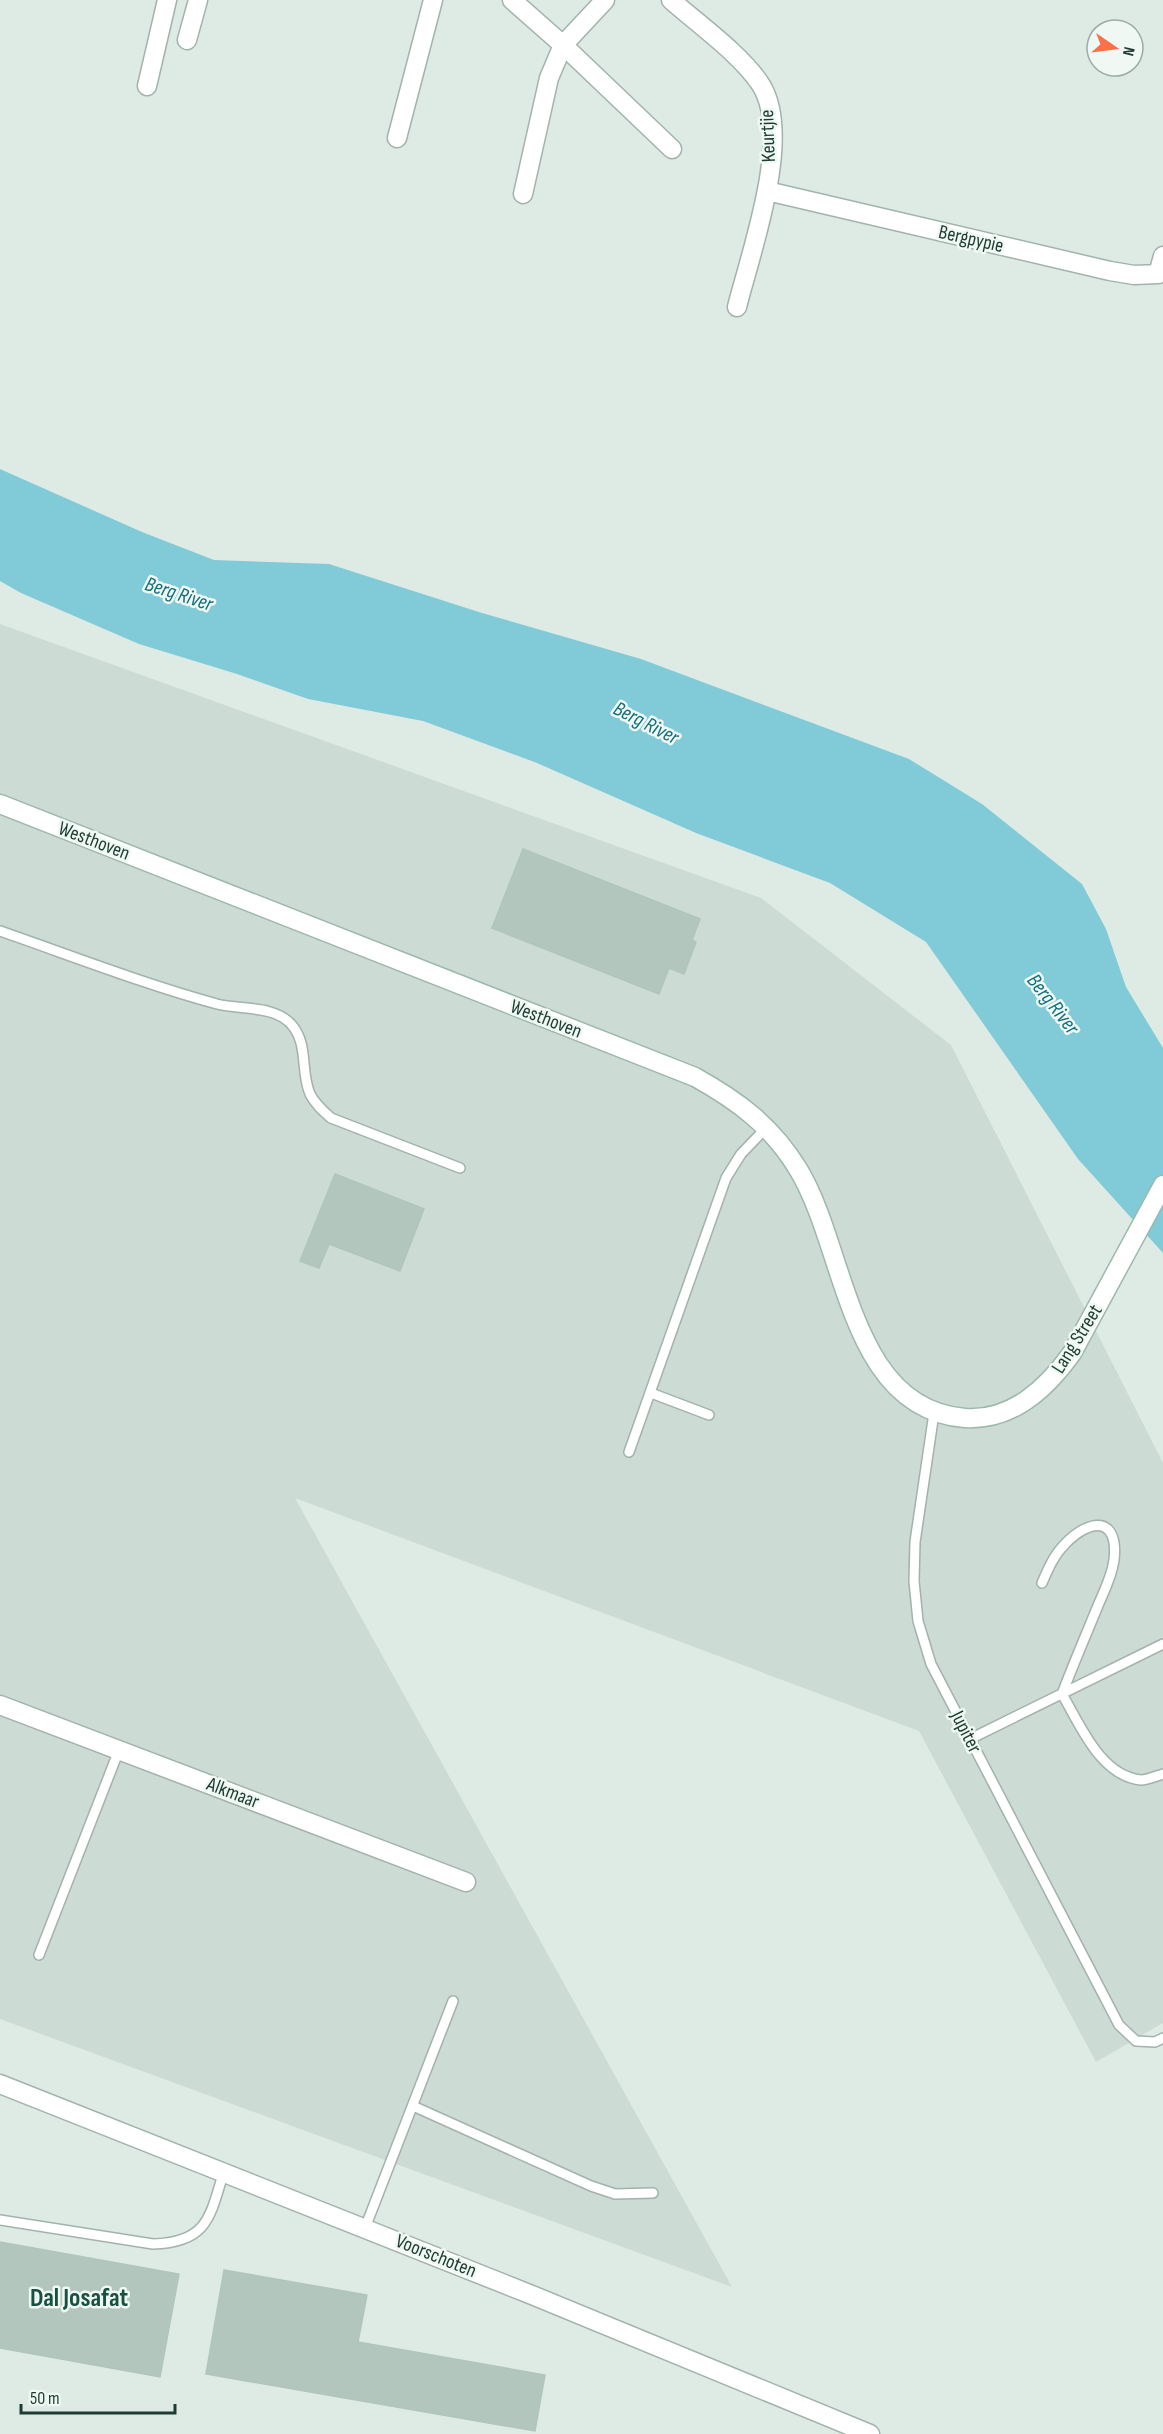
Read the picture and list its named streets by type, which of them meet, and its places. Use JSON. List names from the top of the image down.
{
  "streets": {
    "street": [
      "Keurtjie",
      "Bergpypie",
      "Westhoven",
      "Lang Street",
      "Alkmaar",
      "Voorschoten"
    ],
    "lane": ["Jupiter"]
  },
  "crossings": [
    ["Keurtjie", "Bergpypie"],
    ["Westhoven", "Lang Street"],
    ["Westhoven", "Jupiter"],
    ["Lang Street", "Jupiter"]
  ],
  "districts": ["Dal Josafat"],
  "water": ["Berg River"],
  "scale_bar": "50 m",
  "north": "right"
}
